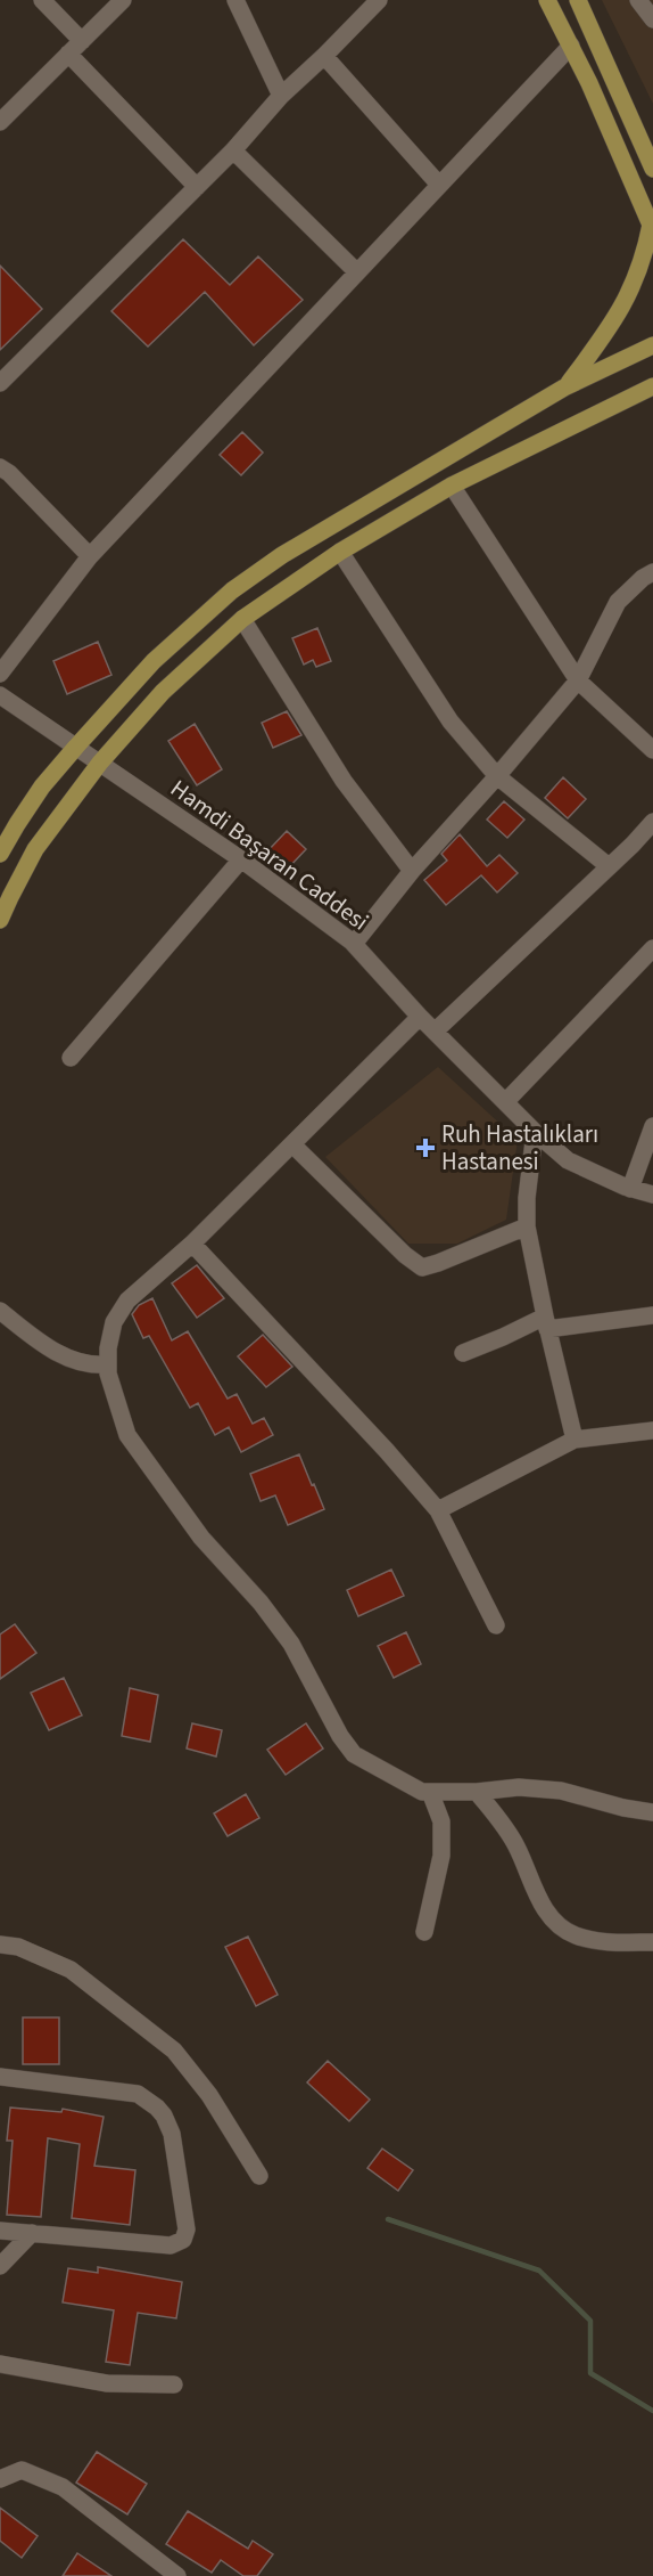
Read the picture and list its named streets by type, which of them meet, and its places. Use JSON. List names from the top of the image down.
{
  "streets": {
    "street": ["Hamdi Başaran Caddesi"]
  },
  "places": {
    "health": ["Ruh Hastalıkları Hastanesi"]
  }
}
